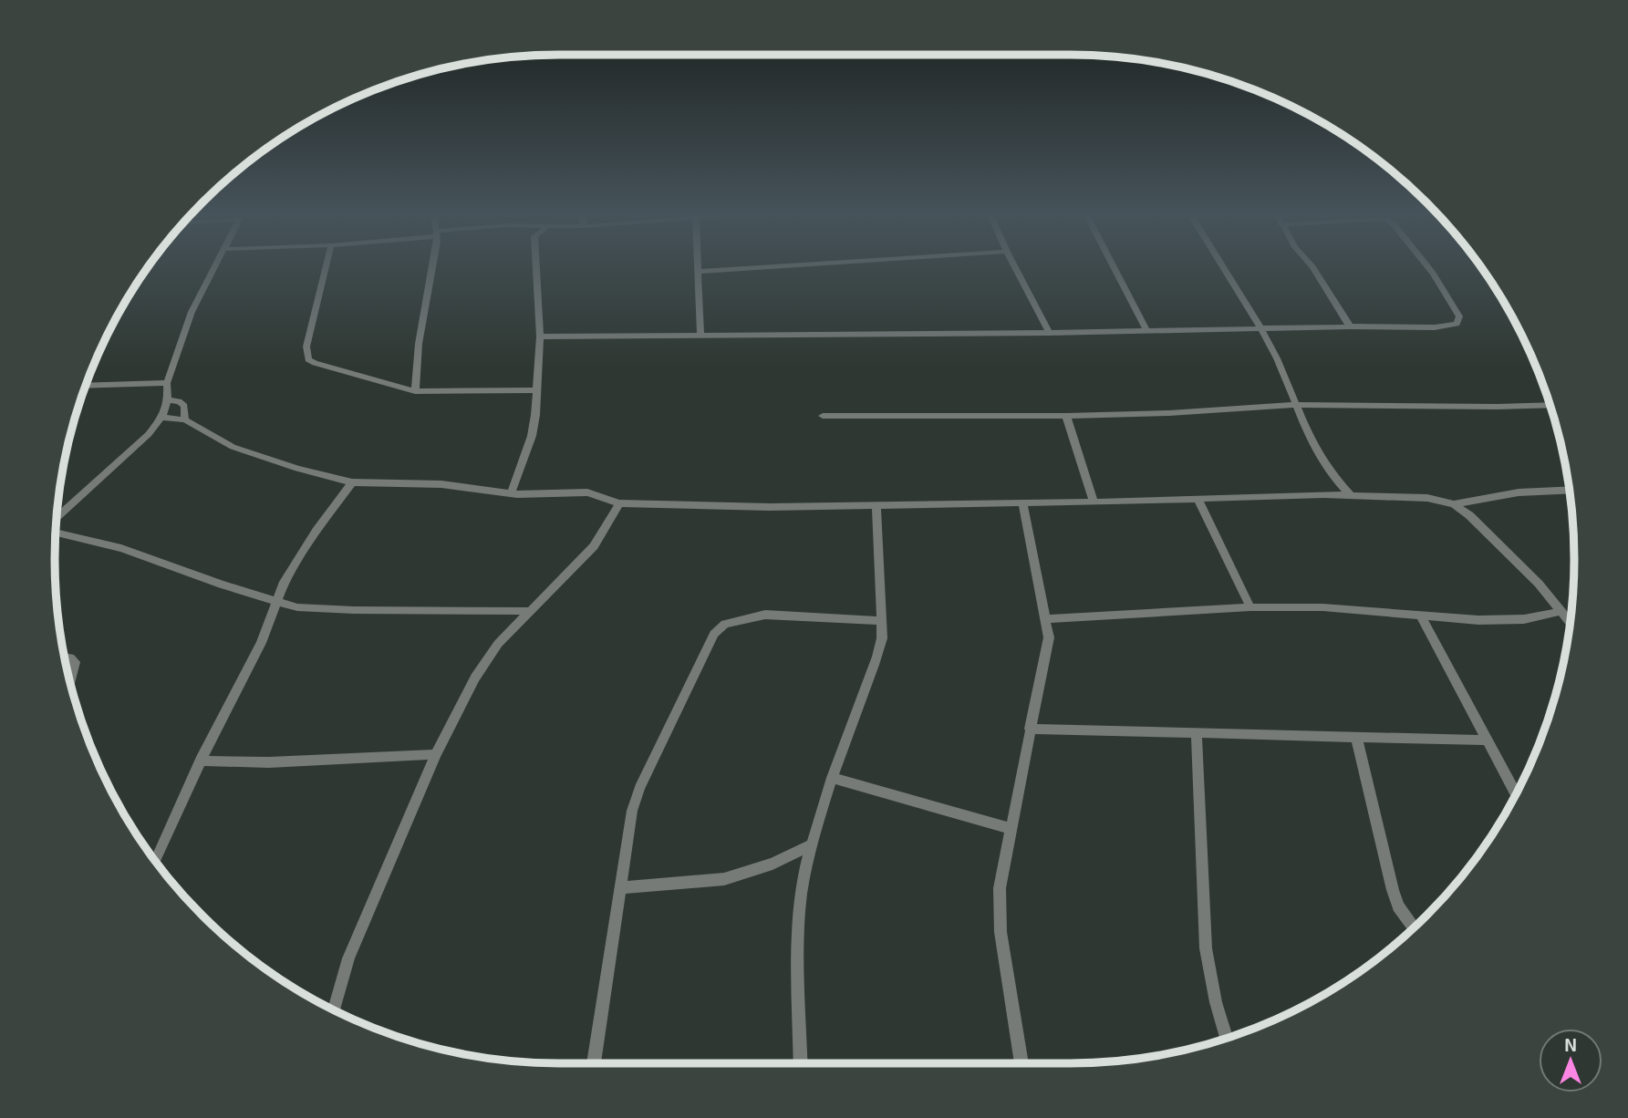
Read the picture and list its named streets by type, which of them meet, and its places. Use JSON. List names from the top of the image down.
{
  "north": "top"
}
